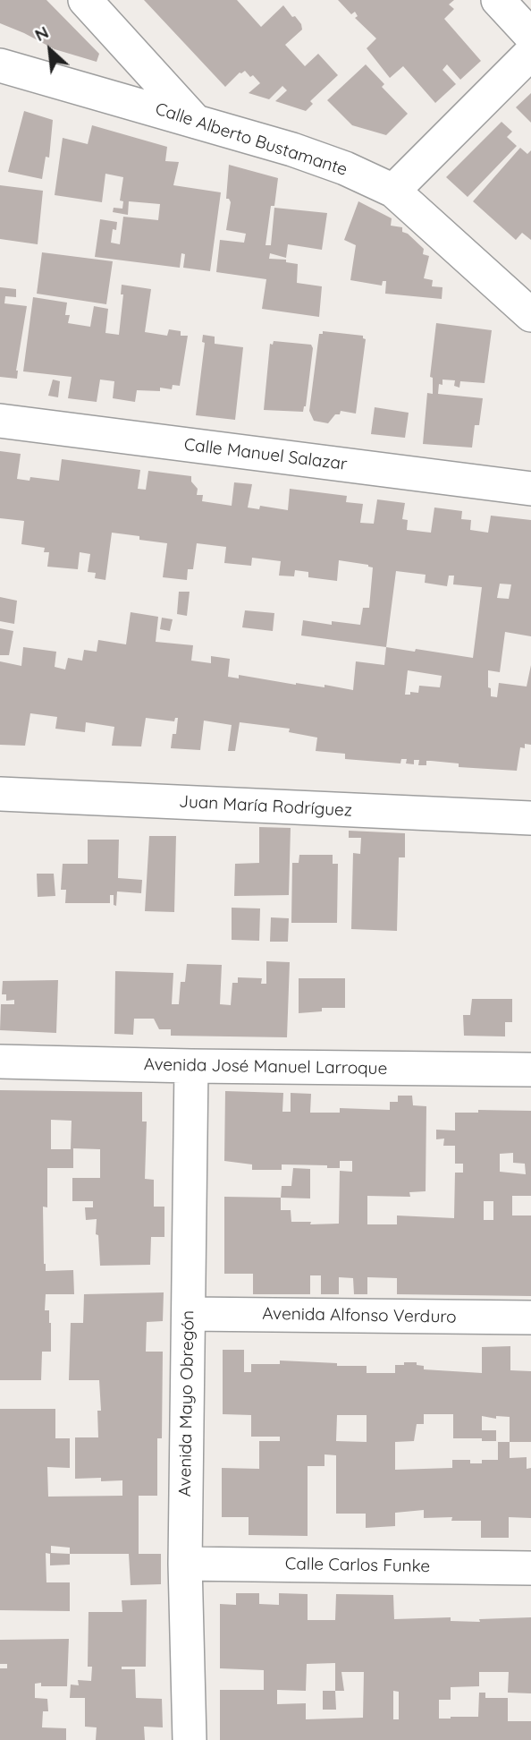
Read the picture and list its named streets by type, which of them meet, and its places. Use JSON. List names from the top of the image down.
{
  "streets": {
    "street": [
      "Calle Alberto Bustamante",
      "Calle Manuel Salazar",
      "Juan María Rodríguez",
      "Avenida José Manuel Larroque",
      "Avenida Alfonso Verduro",
      "Avenida Mayo Obregón",
      "Calle Carlos Funke"
    ]
  },
  "crossings": [
    ["Avenida José Manuel Larroque", "Avenida Mayo Obregón"],
    ["Avenida Alfonso Verduro", "Avenida Mayo Obregón"],
    ["Avenida Mayo Obregón", "Calle Carlos Funke"]
  ],
  "north": "top left"
}
